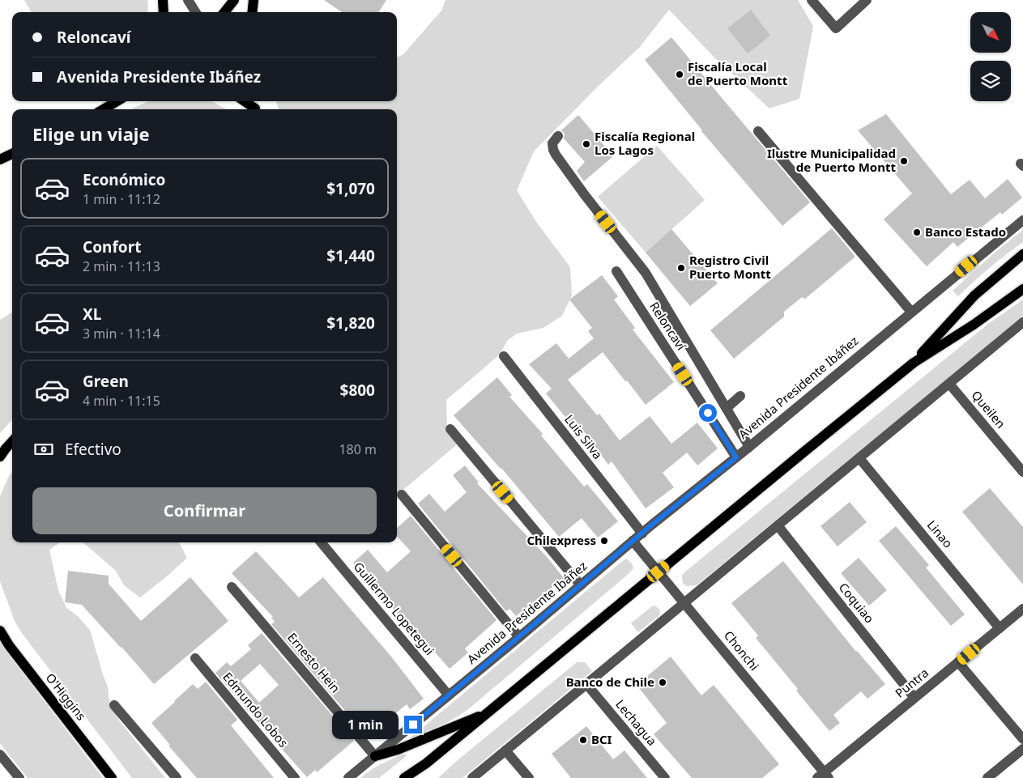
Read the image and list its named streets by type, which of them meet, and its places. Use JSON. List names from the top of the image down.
{
  "streets": {
    "main road": ["O'Higgins"],
    "street": [
      "Reloncaví",
      "Avenida Presidente Ibáñez",
      "Queilen",
      "Luis Silva",
      "Linao",
      "Coquiao",
      "Guillermo Lopetegui",
      "Chonchi",
      "Ernesto Hein",
      "Puntra",
      "Edmundo Lobos",
      "Lechagua"
    ]
  },
  "crossings": [
    ["Reloncaví", "Avenida Presidente Ibáñez"],
    ["Avenida Presidente Ibáñez", "Luis Silva"],
    ["Avenida Presidente Ibáñez", "Guillermo Lopetegui"],
    ["Avenida Presidente Ibáñez", "Chonchi"],
    ["Avenida Presidente Ibáñez", "Ernesto Hein"],
    ["Linao", "Puntra"],
    ["Coquiao", "Puntra"],
    ["Chonchi", "Puntra"]
  ],
  "places": [
    "Fiscalía Local de Puerto Montt",
    "Fiscalía Regional Los Lagos",
    "Ilustre Municipalidad de Puerto Montt",
    "Banco Estado",
    "Registro Civil Puerto Montt",
    "Chilexpress",
    "Banco de Chile",
    "BCI"
  ],
  "north": "bottom right",
  "page": {
    "banner": ["Reloncaví", "Avenida Presidente Ibáñez"],
    "heading": "Elige un viaje",
    "list": [
      {
        "name": "Económico",
        "note": "1 min · 11:12",
        "value": "$1,070"
      },
      {
        "name": "Confort",
        "note": "2 min · 11:13",
        "value": "$1,440"
      },
      {
        "name": "XL",
        "note": "3 min · 11:14",
        "value": "$1,820"
      },
      {
        "name": "Green",
        "note": "4 min · 11:15",
        "value": "$800"
      }
    ],
    "pay": ["Efectivo", "180 m"],
    "buttons": "Confirmar",
    "bubble": "1 min"
  }
}
